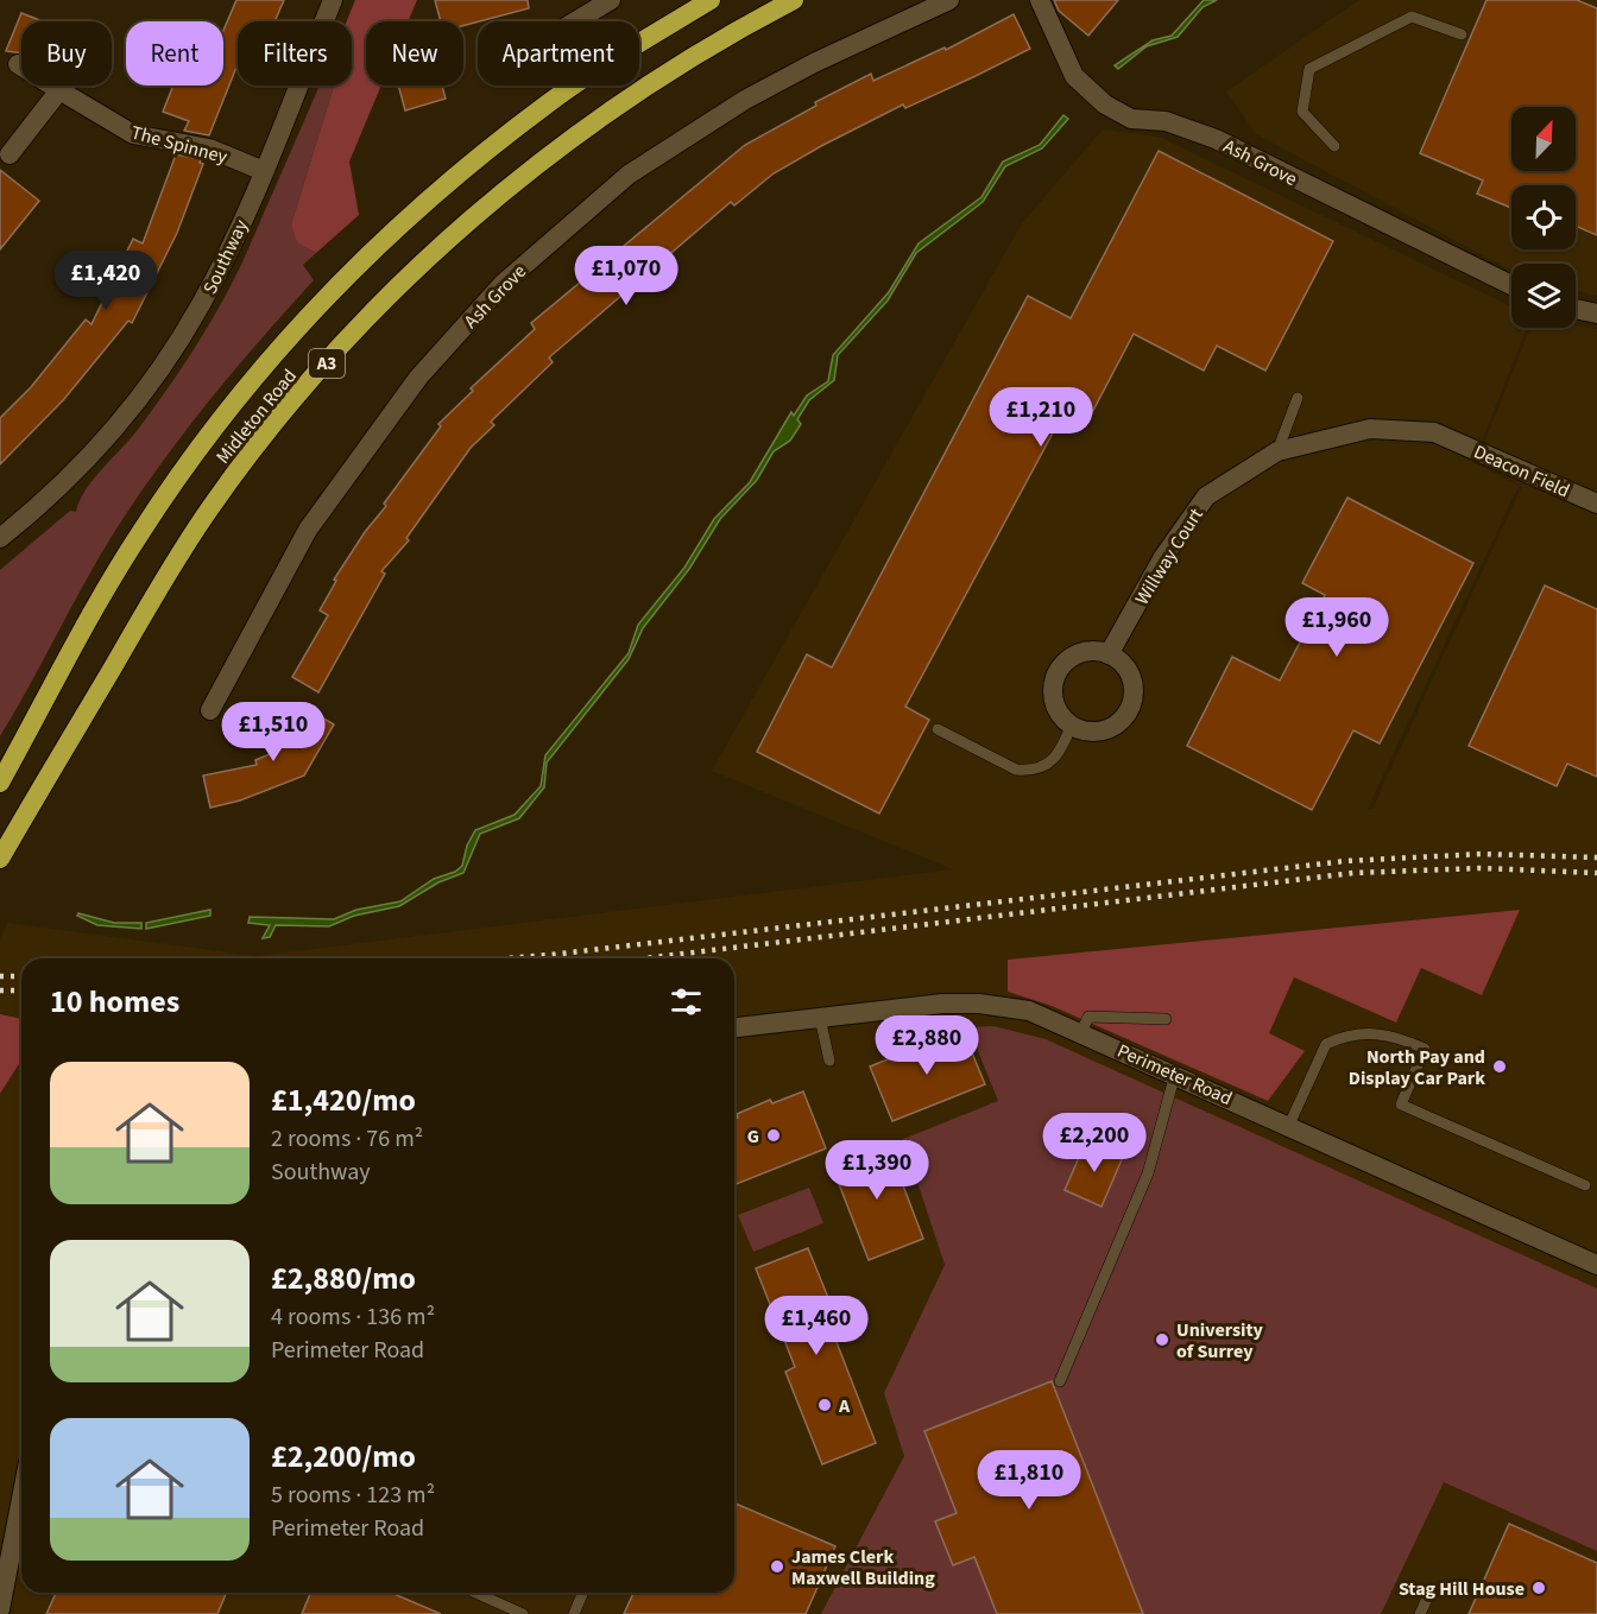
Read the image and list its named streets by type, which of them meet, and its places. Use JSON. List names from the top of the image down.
{
  "streets": {
    "highway": ["A3", "Midleton Road"],
    "street": [
      "The Spinney",
      "Ash Grove",
      "Southway",
      "Deacon Field",
      "Willway Court",
      "Perimeter Road"
    ]
  },
  "crossings": [
    ["The Spinney", "Southway"],
    ["Deacon Field", "Willway Court"]
  ],
  "places": [
    "North Pay and Display Car Park",
    "G",
    "University of Surrey",
    "A",
    "James Clerk Maxwell Building",
    "Stag Hill House"
  ],
  "north": "top right",
  "page": {
    "chip": [
      "Buy",
      "Rent",
      "Filters",
      "New",
      "Apartment"
    ],
    "price": [
      "£1,070",
      "£1,420",
      "£1,210",
      "£1,960",
      "£1,510",
      "£2,880",
      "£2,200",
      "£1,390",
      "£1,460",
      "£1,810"
    ],
    "heading": "10 homes",
    "list": [
      {
        "name": "£1,420/mo",
        "note": "2 rooms · 76 m² · Southway"
      },
      {
        "name": "£2,880/mo",
        "note": "4 rooms · 136 m² · Perimeter Road"
      },
      {
        "name": "£2,200/mo",
        "note": "5 rooms · 123 m² · Perimeter Road"
      }
    ]
  }
}
